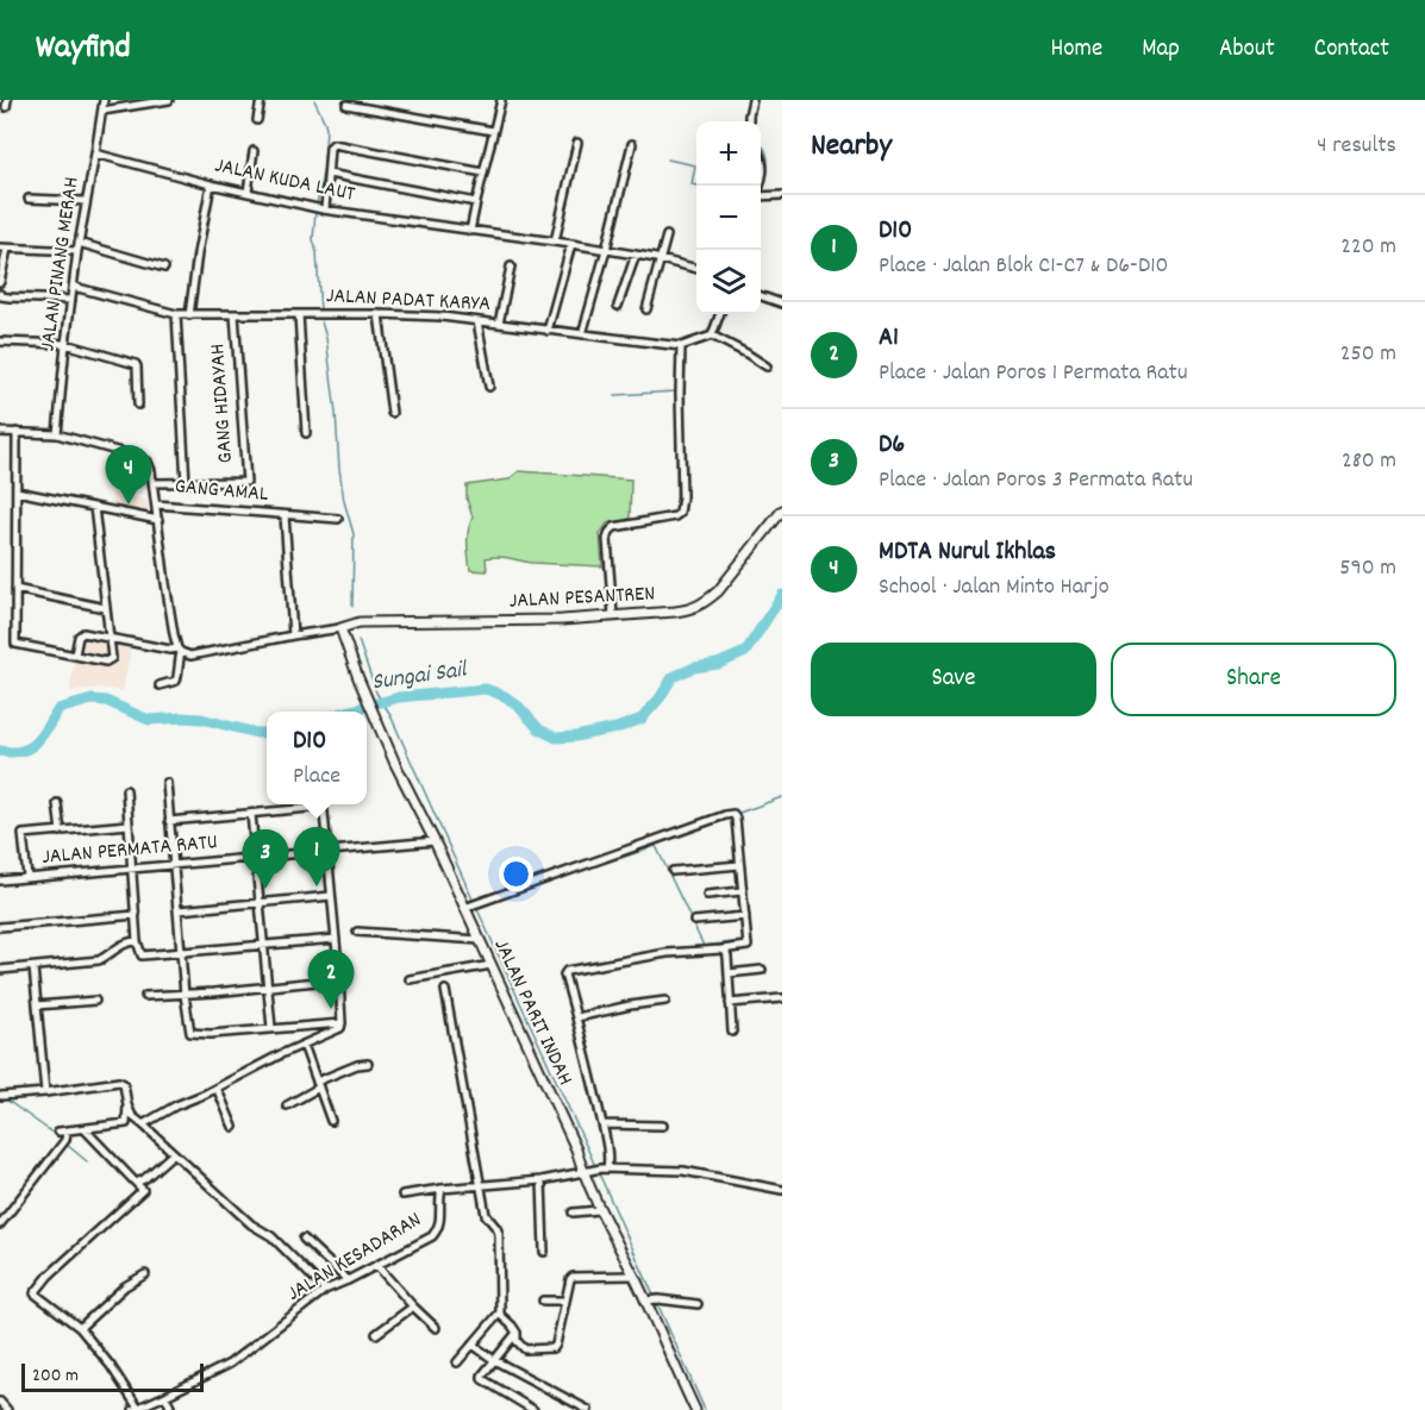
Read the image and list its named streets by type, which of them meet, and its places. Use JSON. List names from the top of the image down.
{
  "streets": {
    "main road": ["JALAN PESANTREN", "JALAN PARIT INDAH"],
    "street": [
      "JALAN KUDA LAUT",
      "JALAN PINANG MERAH",
      "JALAN PADAT KARYA",
      "GANG HIDAYAH",
      "GANG AMAL",
      "JALAN PERMATA RATU",
      "JALAN KESADARAN"
    ]
  },
  "crossings": [
    ["JALAN KUDA LAUT", "JALAN PINANG MERAH"],
    ["JALAN PINANG MERAH", "JALAN PADAT KARYA"],
    ["JALAN PADAT KARYA", "GANG HIDAYAH"],
    ["JALAN PESANTREN", "JALAN PARIT INDAH"],
    ["JALAN PERMATA RATU", "JALAN PARIT INDAH"]
  ],
  "water": ["Sungai Sail"],
  "scale_bar": "200 m",
  "page": {
    "header": "Wayfind",
    "nav": [
      "Home",
      "Map",
      "About",
      "Contact"
    ],
    "heading": ["Nearby", "4 results"],
    "map_buttons": ["+", "−"],
    "list": [
      {
        "mark": "1",
        "name": "D10",
        "note": "Place · Jalan Blok C1-C7 & D6-D10",
        "value": "220 m"
      },
      {
        "mark": "2",
        "name": "A1",
        "note": "Place · Jalan Poros 1 Permata Ratu",
        "value": "250 m"
      },
      {
        "mark": "3",
        "name": "D6",
        "note": "Place · Jalan Poros 3 Permata Ratu",
        "value": "280 m"
      },
      {
        "mark": "4",
        "name": "MDTA Nurul Ikhlas",
        "note": "School · Jalan Minto Harjo",
        "value": "590 m"
      }
    ],
    "pins": [
      "4",
      "1",
      "3",
      "2"
    ],
    "buttons": ["Save", "Share"],
    "popup": ["D10", "Place"],
    "scale": "200 m"
  }
}
